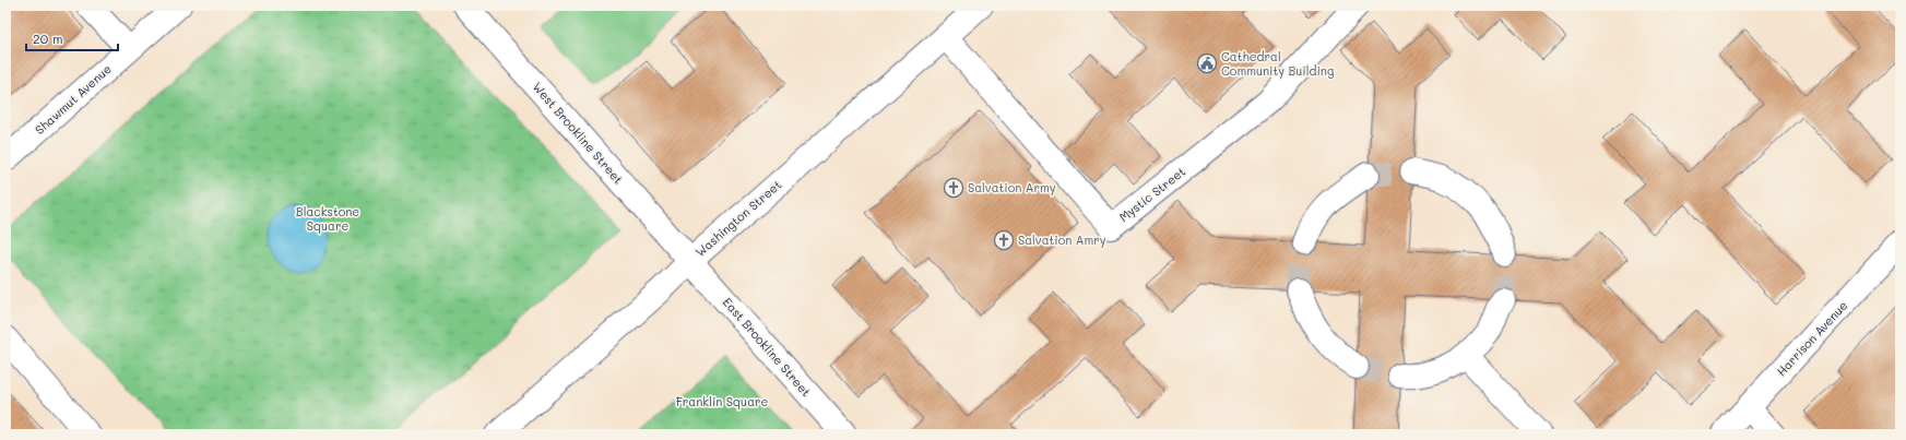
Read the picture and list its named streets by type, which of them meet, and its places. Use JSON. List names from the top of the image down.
{
  "streets": {
    "main road": [
      "Shawmut Avenue",
      "West Brookline Street",
      "Mystic Street",
      "Washington Street",
      "Harrison Avenue",
      "East Brookline Street"
    ]
  },
  "crossings": [
    ["West Brookline Street", "Washington Street"],
    ["West Brookline Street", "East Brookline Street"],
    ["Mystic Street", "Washington Street"],
    ["Washington Street", "East Brookline Street"]
  ],
  "parks": ["Blackstone Square", "Franklin Square"],
  "places": {
    "public building": ["Cathedral Community Building"],
    "church": ["Salvation Army", "Salvation Amry"]
  },
  "scale_bar": "20 m"
}
